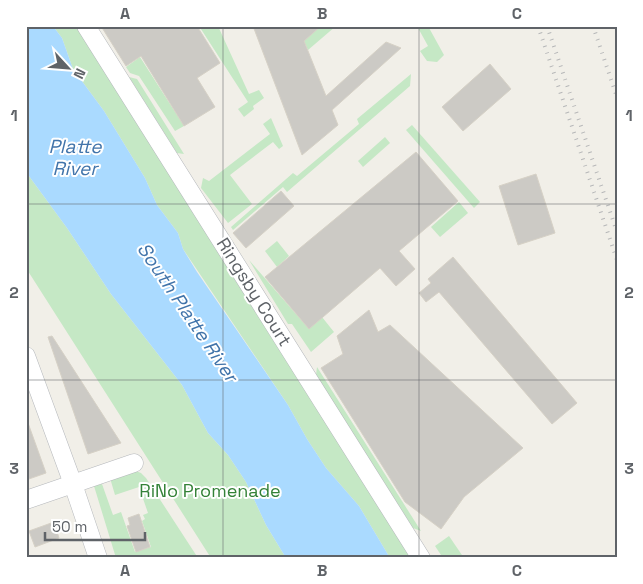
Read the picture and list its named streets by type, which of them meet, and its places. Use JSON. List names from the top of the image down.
{
  "streets": {
    "street": ["Ringsby Court"]
  },
  "water": ["Platte River", "South Platte River"],
  "parks": ["RiNo Promenade"],
  "scale_bar": "50 m",
  "north": "bottom right",
  "grid": {
    "columns": ["A", "B", "C"],
    "rows": ["1", "2", "3"]
  }
}
